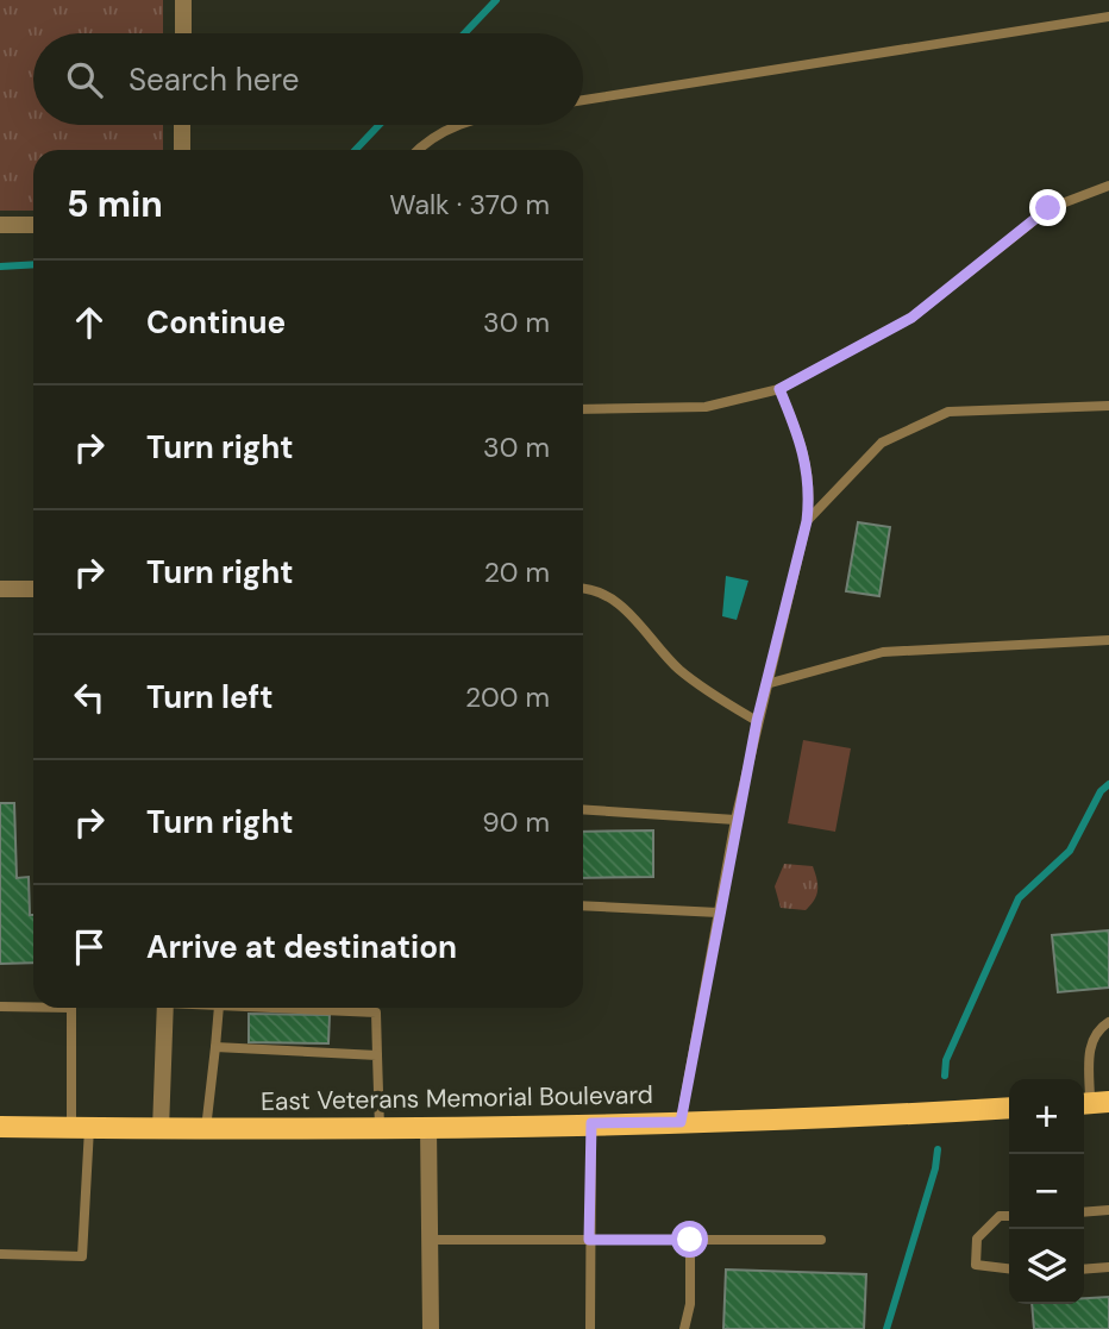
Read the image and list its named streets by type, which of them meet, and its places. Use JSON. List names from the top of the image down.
{
  "streets": {
    "main road": ["East Veterans Memorial Boulevard"]
  },
  "page": {
    "search": "Search here",
    "heading": ["5 min", "Walk · 370 m"],
    "list": [
      ["Continue", "30 m"],
      ["Turn right", "30 m"],
      ["Turn right", "20 m"],
      ["Turn left", "200 m"],
      ["Turn right", "90 m"],
      "Arrive at destination"
    ],
    "map_buttons": ["+", "−"]
  }
}
